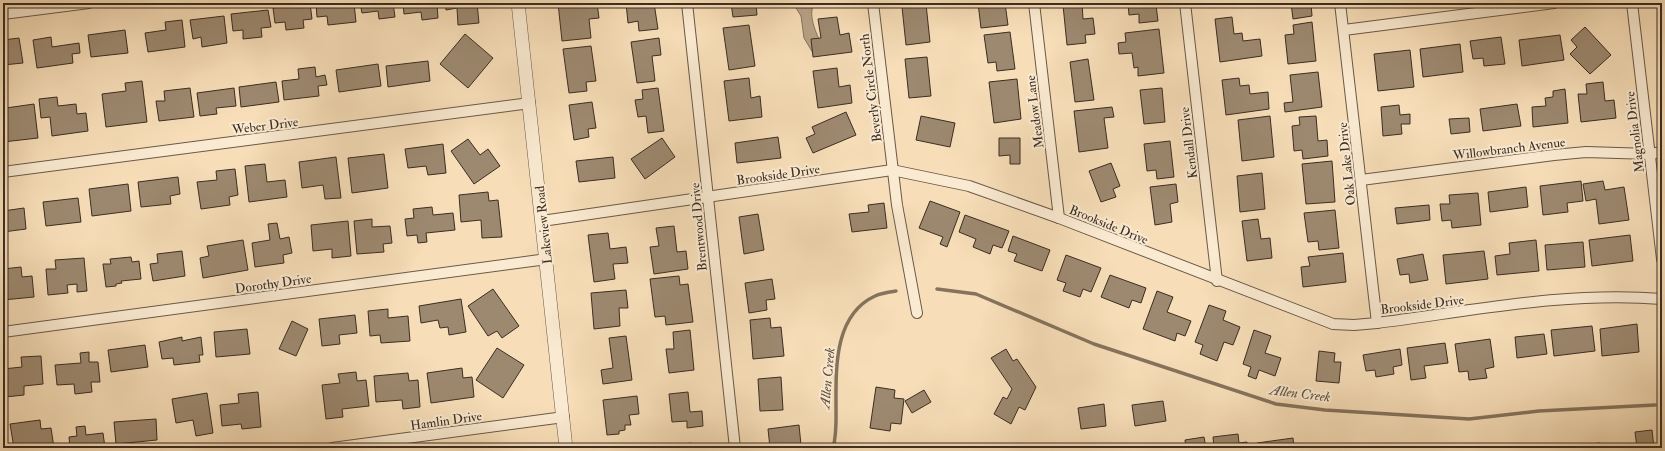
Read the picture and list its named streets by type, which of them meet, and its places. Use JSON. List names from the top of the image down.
{
  "streets": {
    "street": [
      "Beverly Circle North",
      "Meadow Lane",
      "Weber Drive",
      "Magnolia Drive",
      "Kendall Drive",
      "Willowbranch Avenue",
      "Oak Lake Drive",
      "Brookside Drive",
      "Lakeview Road",
      "Brentwood Drive",
      "Dorothy Drive",
      "Hamlin Drive"
    ]
  },
  "crossings": [
    ["Beverly Circle North", "Brookside Drive"],
    ["Meadow Lane", "Brookside Drive"],
    ["Weber Drive", "Lakeview Road"],
    ["Magnolia Drive", "Willowbranch Avenue"],
    ["Kendall Drive", "Brookside Drive"],
    ["Willowbranch Avenue", "Oak Lake Drive"],
    ["Oak Lake Drive", "Brookside Drive"],
    ["Brookside Drive", "Lakeview Road"],
    ["Brookside Drive", "Brentwood Drive"],
    ["Lakeview Road", "Dorothy Drive"],
    ["Lakeview Road", "Hamlin Drive"]
  ],
  "water": ["Allen Creek"]
}
